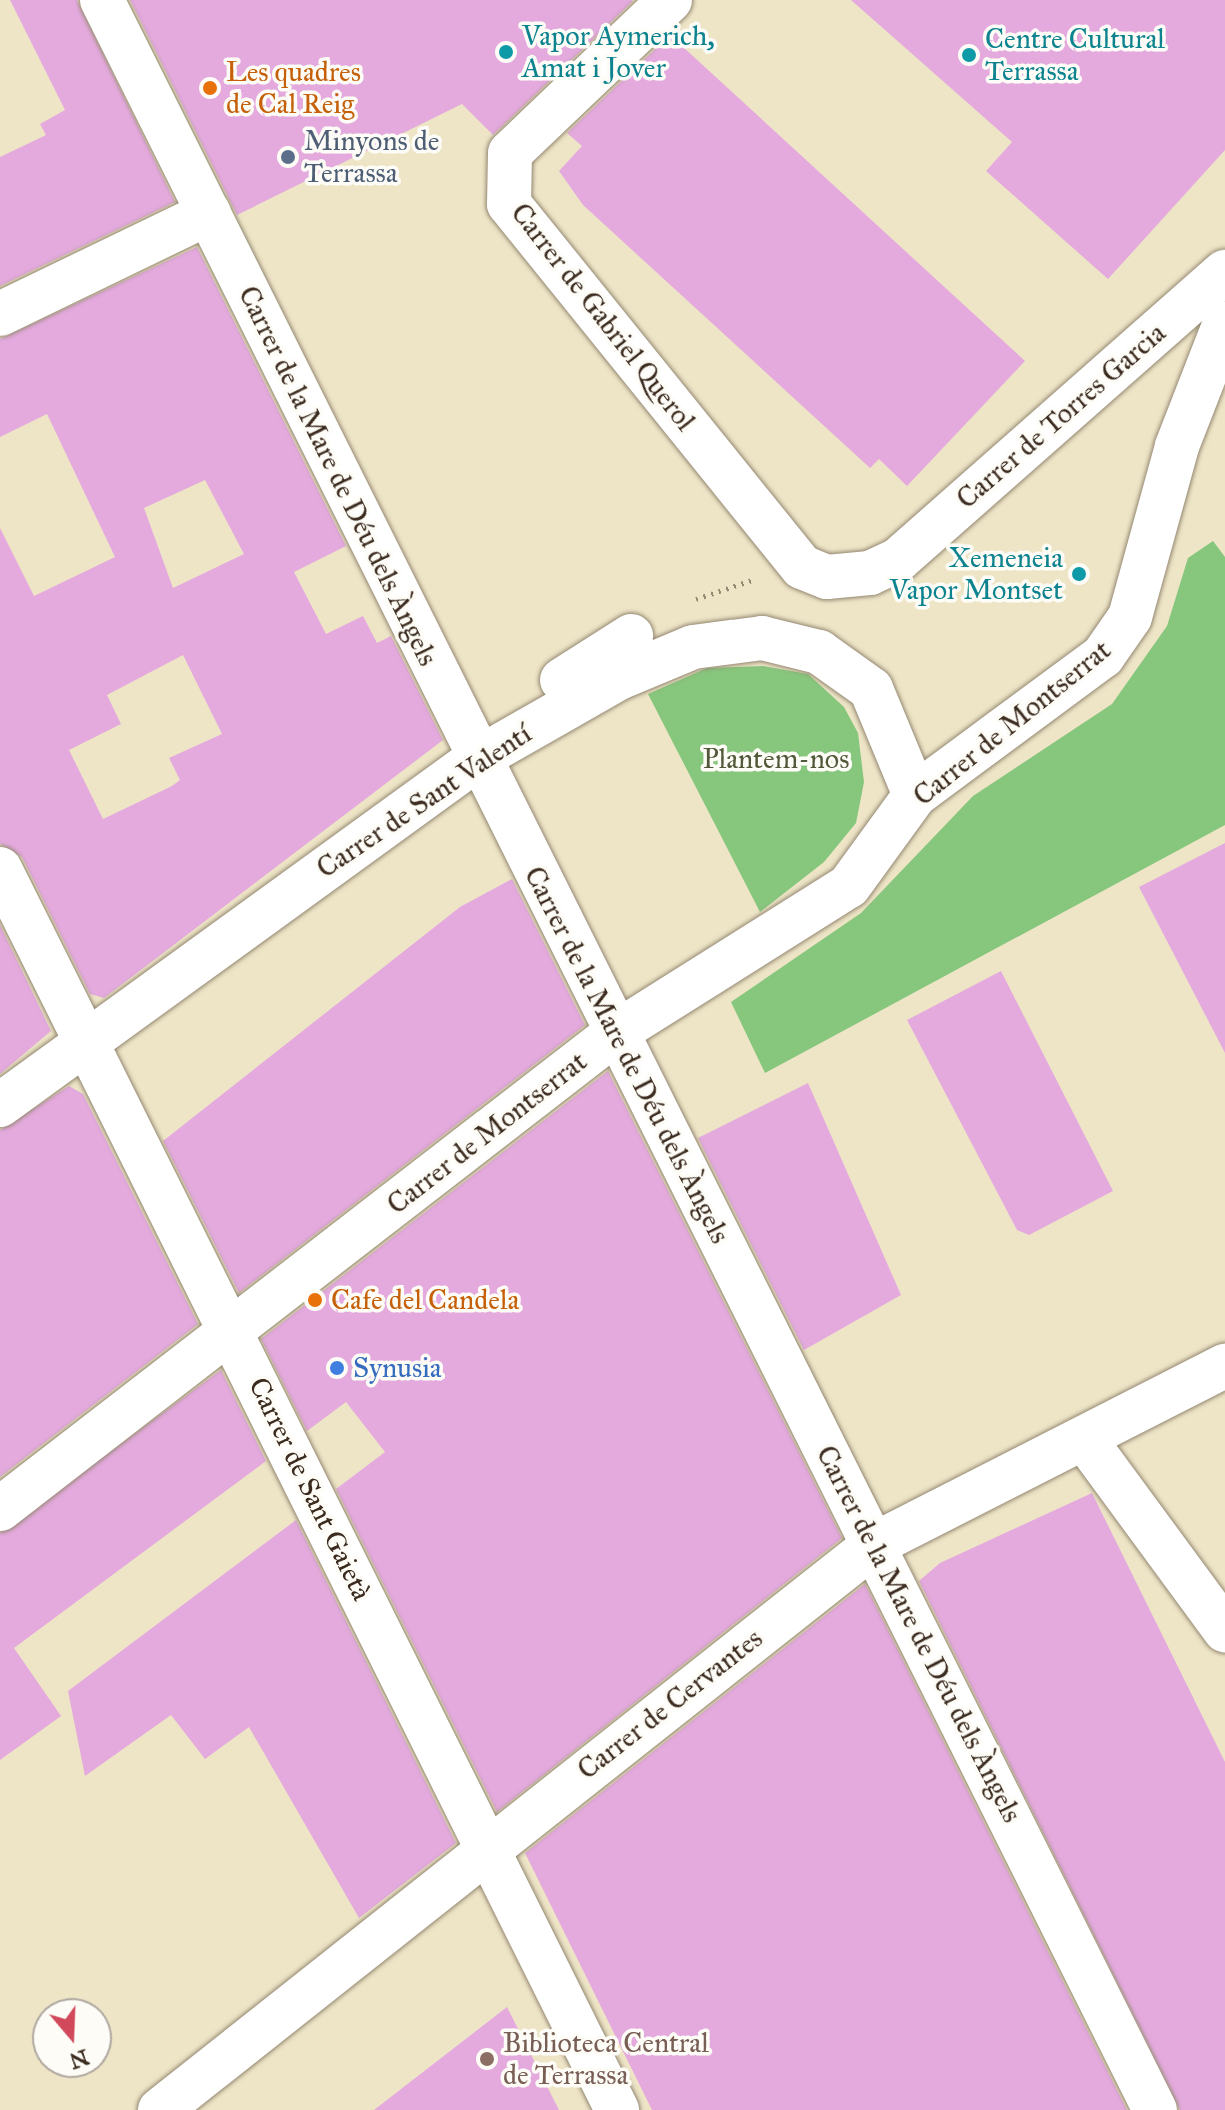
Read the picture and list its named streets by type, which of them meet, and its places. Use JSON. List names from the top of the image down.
{
  "streets": {
    "street": [
      "Carrer de Gabriel Querol",
      "Carrer de Torres Garcia",
      "Carrer de la Mare de Déu dels Àngels",
      "Carrer de Montserrat",
      "Carrer de Sant Valentí",
      "Carrer de Sant Gaietà",
      "Carrer de Cervantes"
    ]
  },
  "crossings": [
    ["Carrer de Gabriel Querol", "Carrer de Torres Garcia"],
    ["Carrer de la Mare de Déu dels Àngels", "Carrer de Montserrat"],
    ["Carrer de la Mare de Déu dels Àngels", "Carrer de Sant Valentí"],
    ["Carrer de la Mare de Déu dels Àngels", "Carrer de Cervantes"],
    ["Carrer de Montserrat", "Carrer de Sant Valentí"],
    ["Carrer de Montserrat", "Carrer de Sant Gaietà"],
    ["Carrer de Sant Valentí", "Carrer de Sant Gaietà"],
    ["Carrer de Sant Gaietà", "Carrer de Cervantes"]
  ],
  "parks": ["Plantem-nos"],
  "places": [
    "Vapor Aymerich, Amat i Jover",
    "Centre Cultural Terrassa",
    "Les quadres de Cal Reig",
    "Minyons de Terrassa",
    "Xemeneia Vapor Montset",
    "Cafe del Candela",
    "Synusia",
    "Biblioteca Central de Terrassa"
  ],
  "north": "bottom"
}
